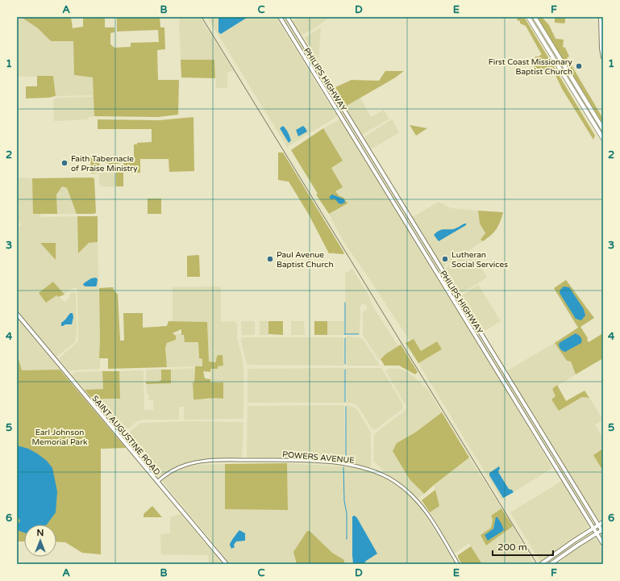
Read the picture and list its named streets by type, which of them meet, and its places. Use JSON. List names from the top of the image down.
{
  "streets": {
    "main road": ["PHILIPS HIGHWAY", "SAINT AUGUSTINE ROAD"],
    "street": ["POWERS AVENUE"]
  },
  "crossings": [
    ["SAINT AUGUSTINE ROAD", "POWERS AVENUE"]
  ],
  "parks": ["Earl Johnson Memorial Park"],
  "places": [
    "First Coast Missionary Baptist Church",
    "Faith Tabernacle of Praise Ministry",
    "Paul Avenue Baptist Church",
    "Lutheran Social Services"
  ],
  "scale_bar": "200 m",
  "north": "top",
  "grid": {
    "columns": [
      "A",
      "B",
      "C",
      "D",
      "E",
      "F"
    ],
    "rows": [
      "1",
      "2",
      "3",
      "4",
      "5",
      "6"
    ]
  }
}
